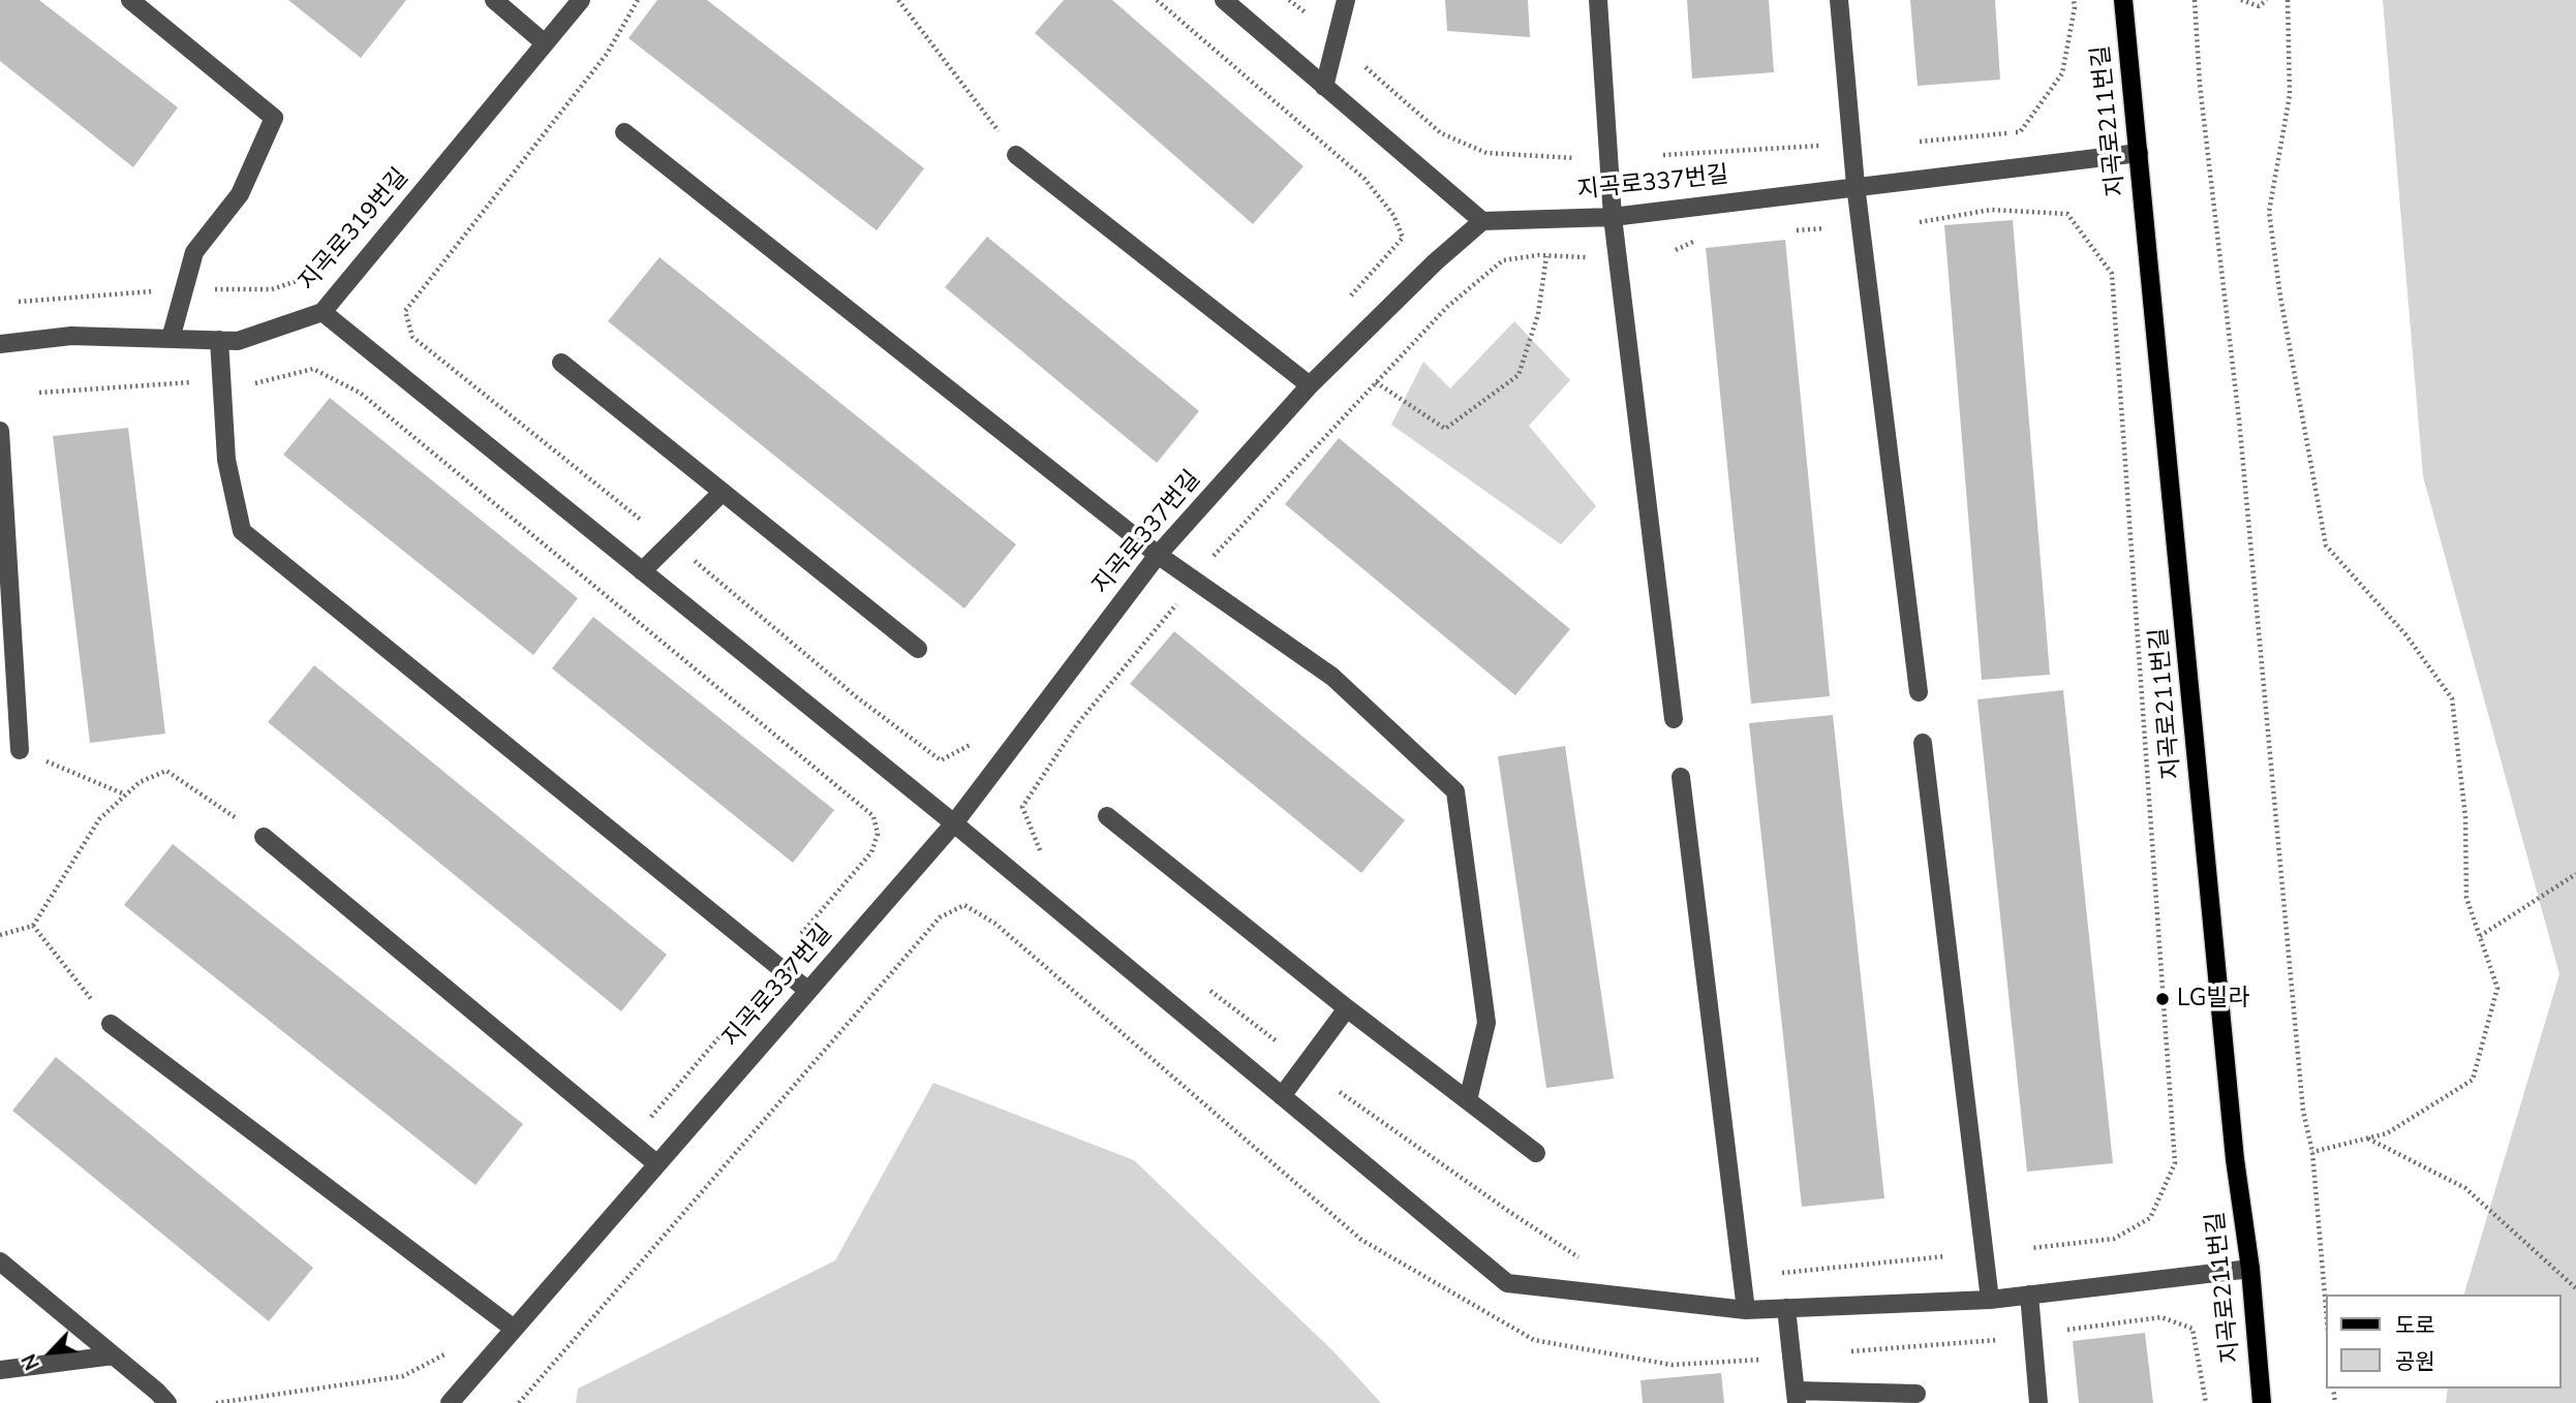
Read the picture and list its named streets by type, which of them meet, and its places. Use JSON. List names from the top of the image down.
{
  "streets": {
    "main road": ["지곡로211번길"],
    "street": ["지곡로337번길", "지곡로319번길"]
  },
  "crossings": [
    ["지곡로211번길", "지곡로337번길"]
  ],
  "places": ["LG빌라"],
  "legend": ["도로", "공원"],
  "north": "bottom left"
}
